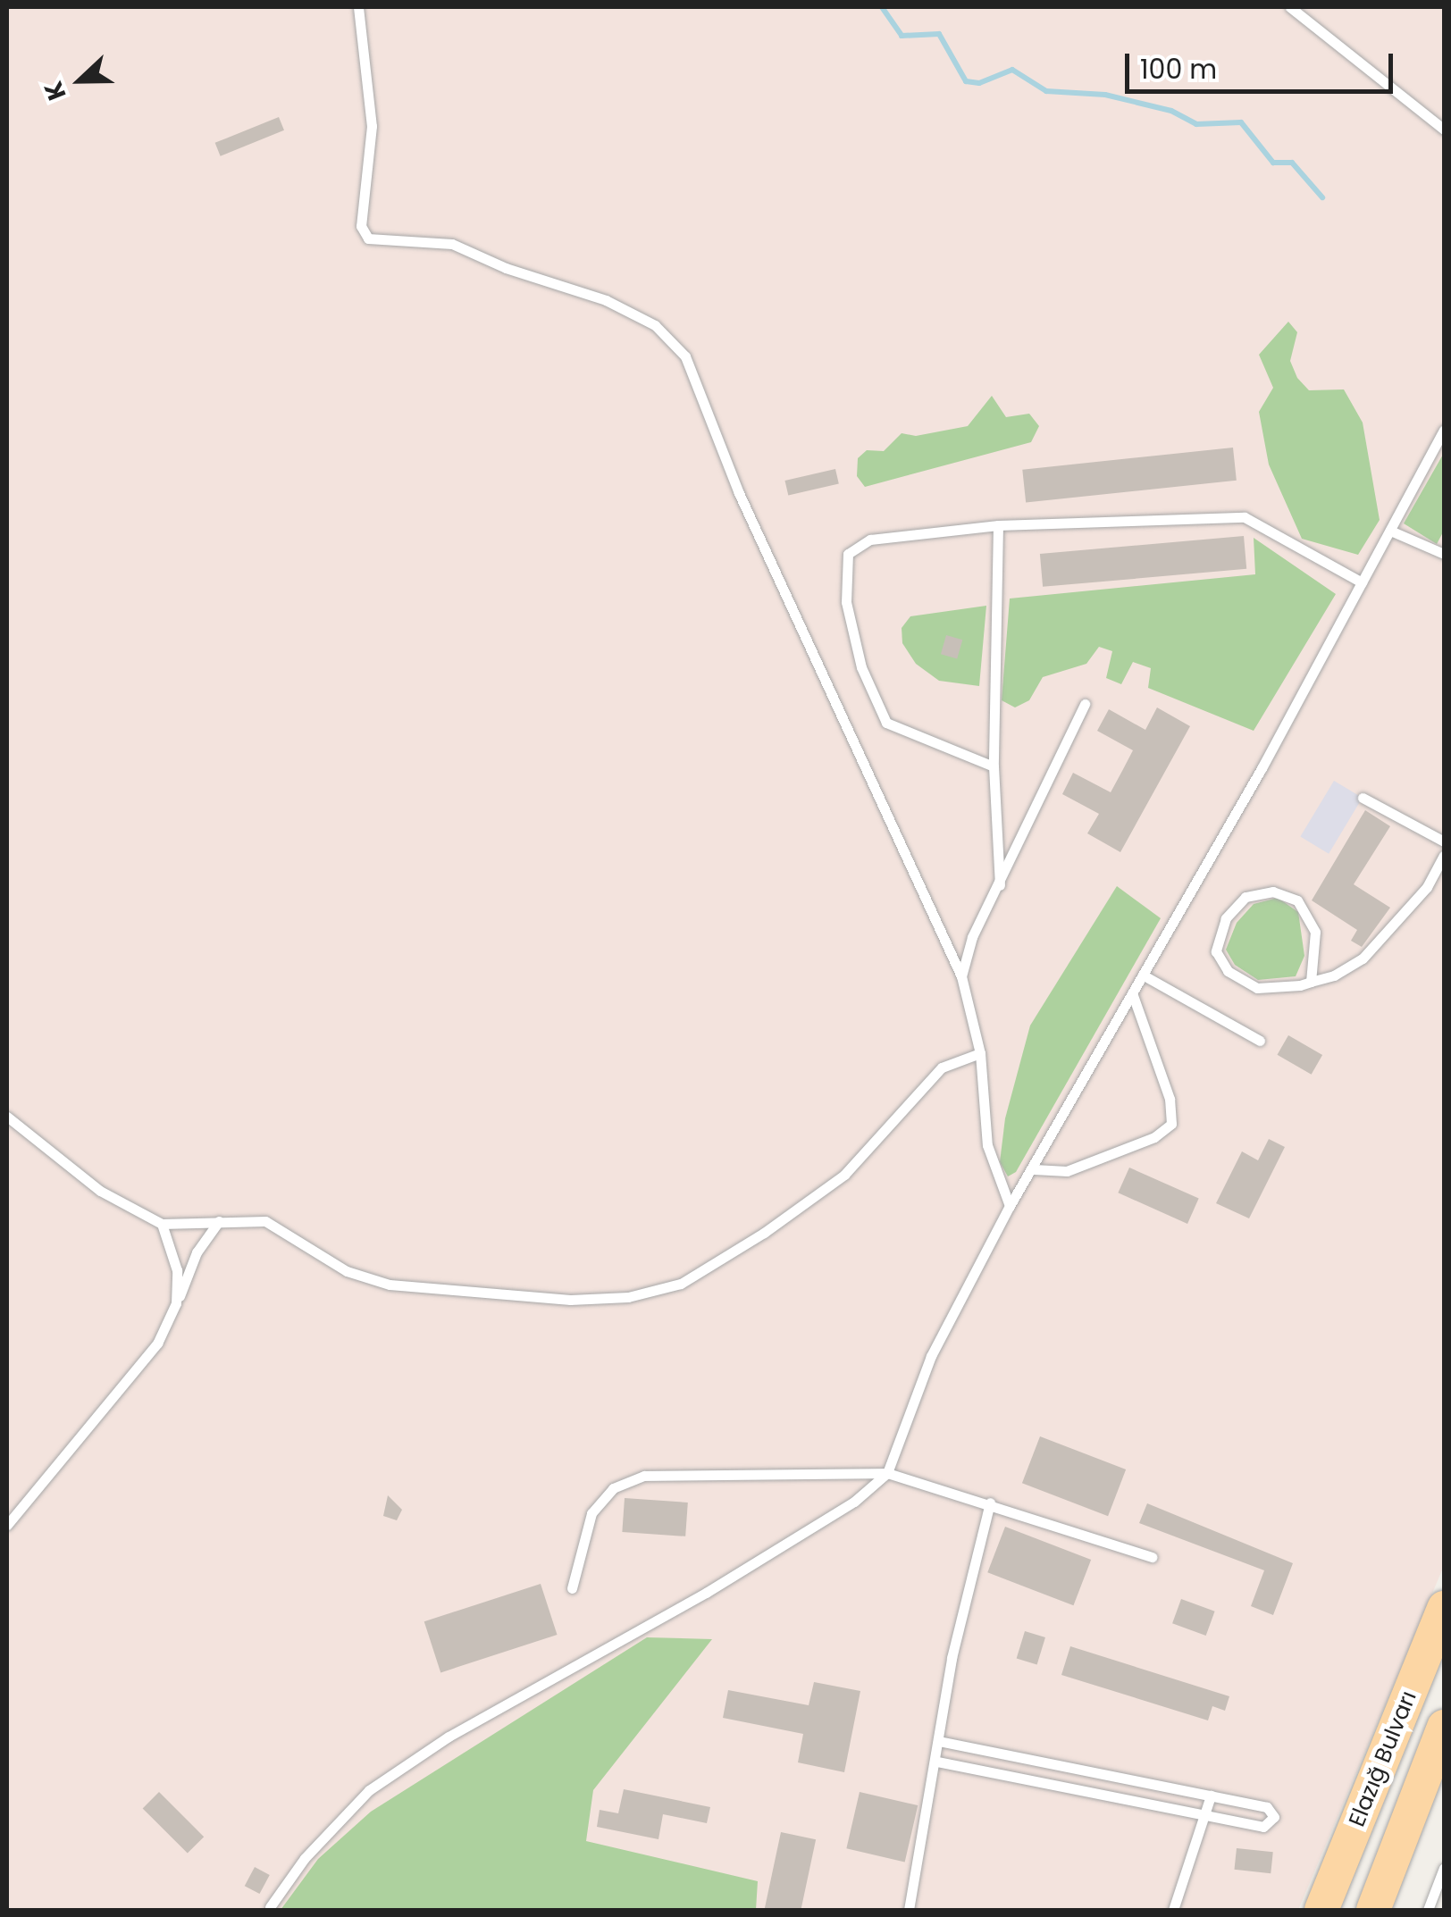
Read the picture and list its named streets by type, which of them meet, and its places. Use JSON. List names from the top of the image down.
{
  "streets": {
    "main road": ["Elazığ Bulvarı"]
  },
  "scale_bar": "100 m",
  "north": "left"
}
